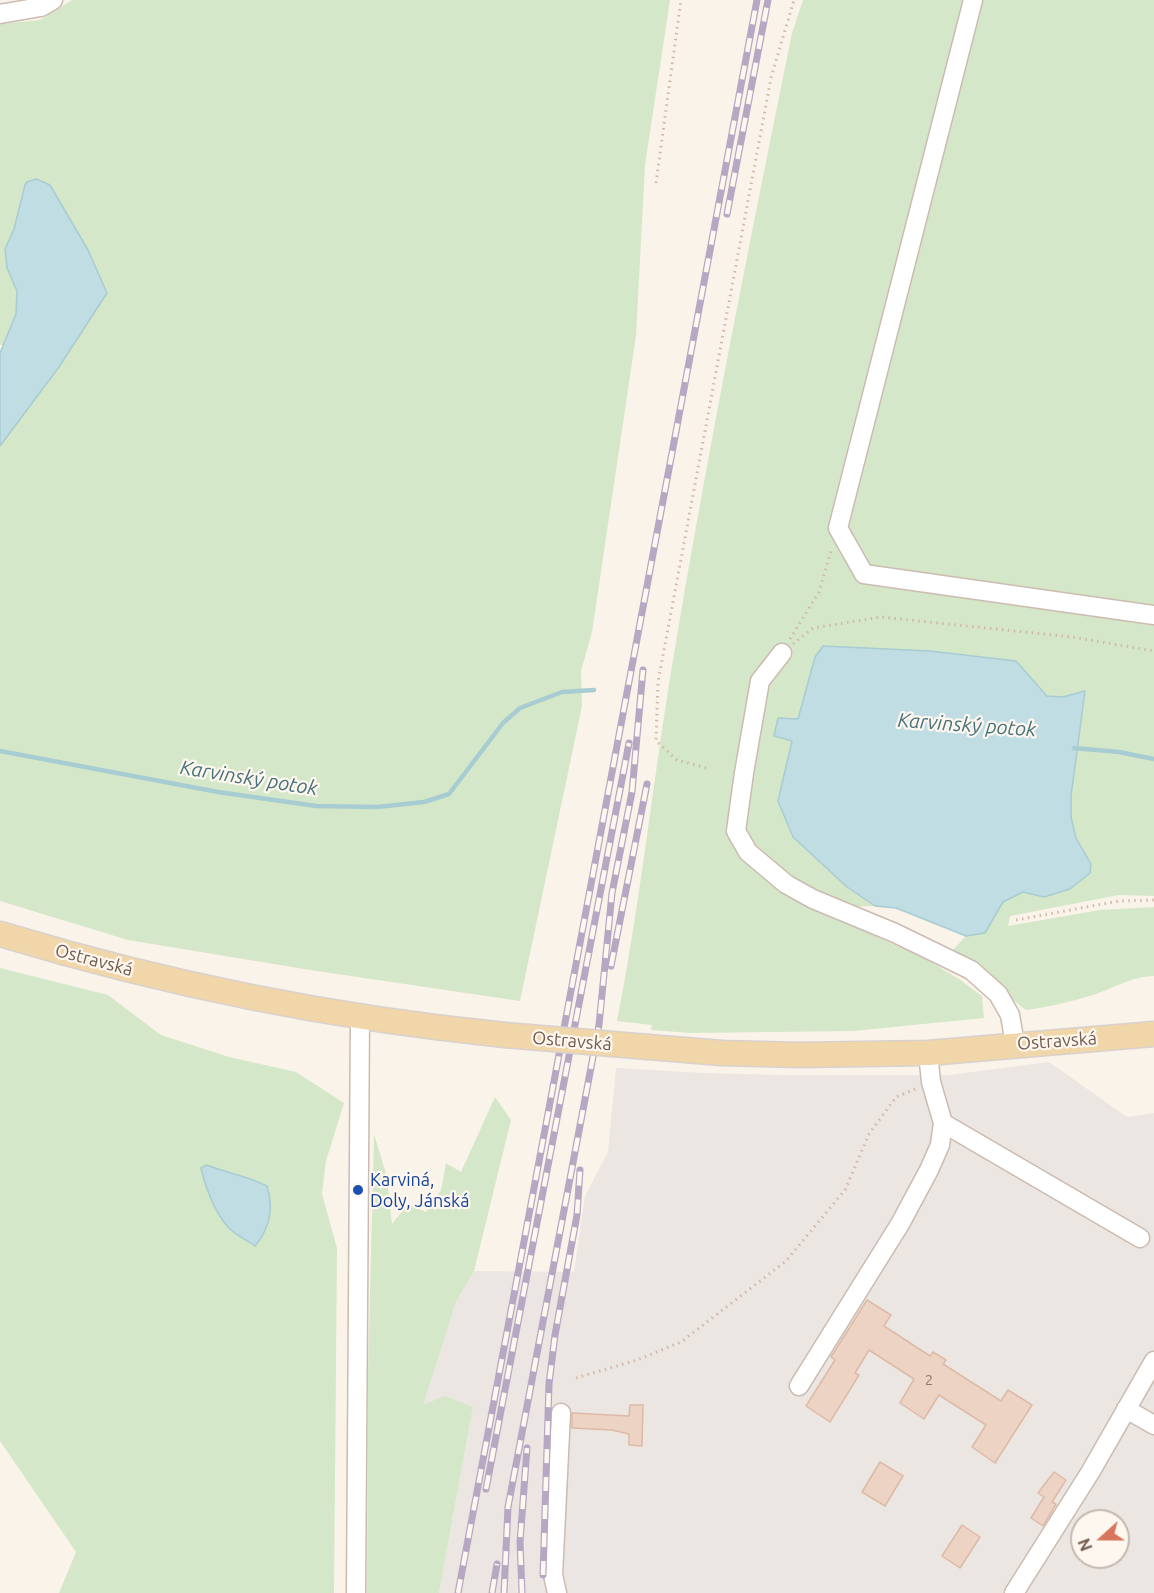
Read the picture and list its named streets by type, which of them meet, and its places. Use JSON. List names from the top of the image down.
{
  "streets": {
    "main road": ["Ostravská"]
  },
  "water": ["Karvinský potok"],
  "places": ["Karviná, Doly, Jánská"],
  "house_numbers": ["2"],
  "north": "left"
}
